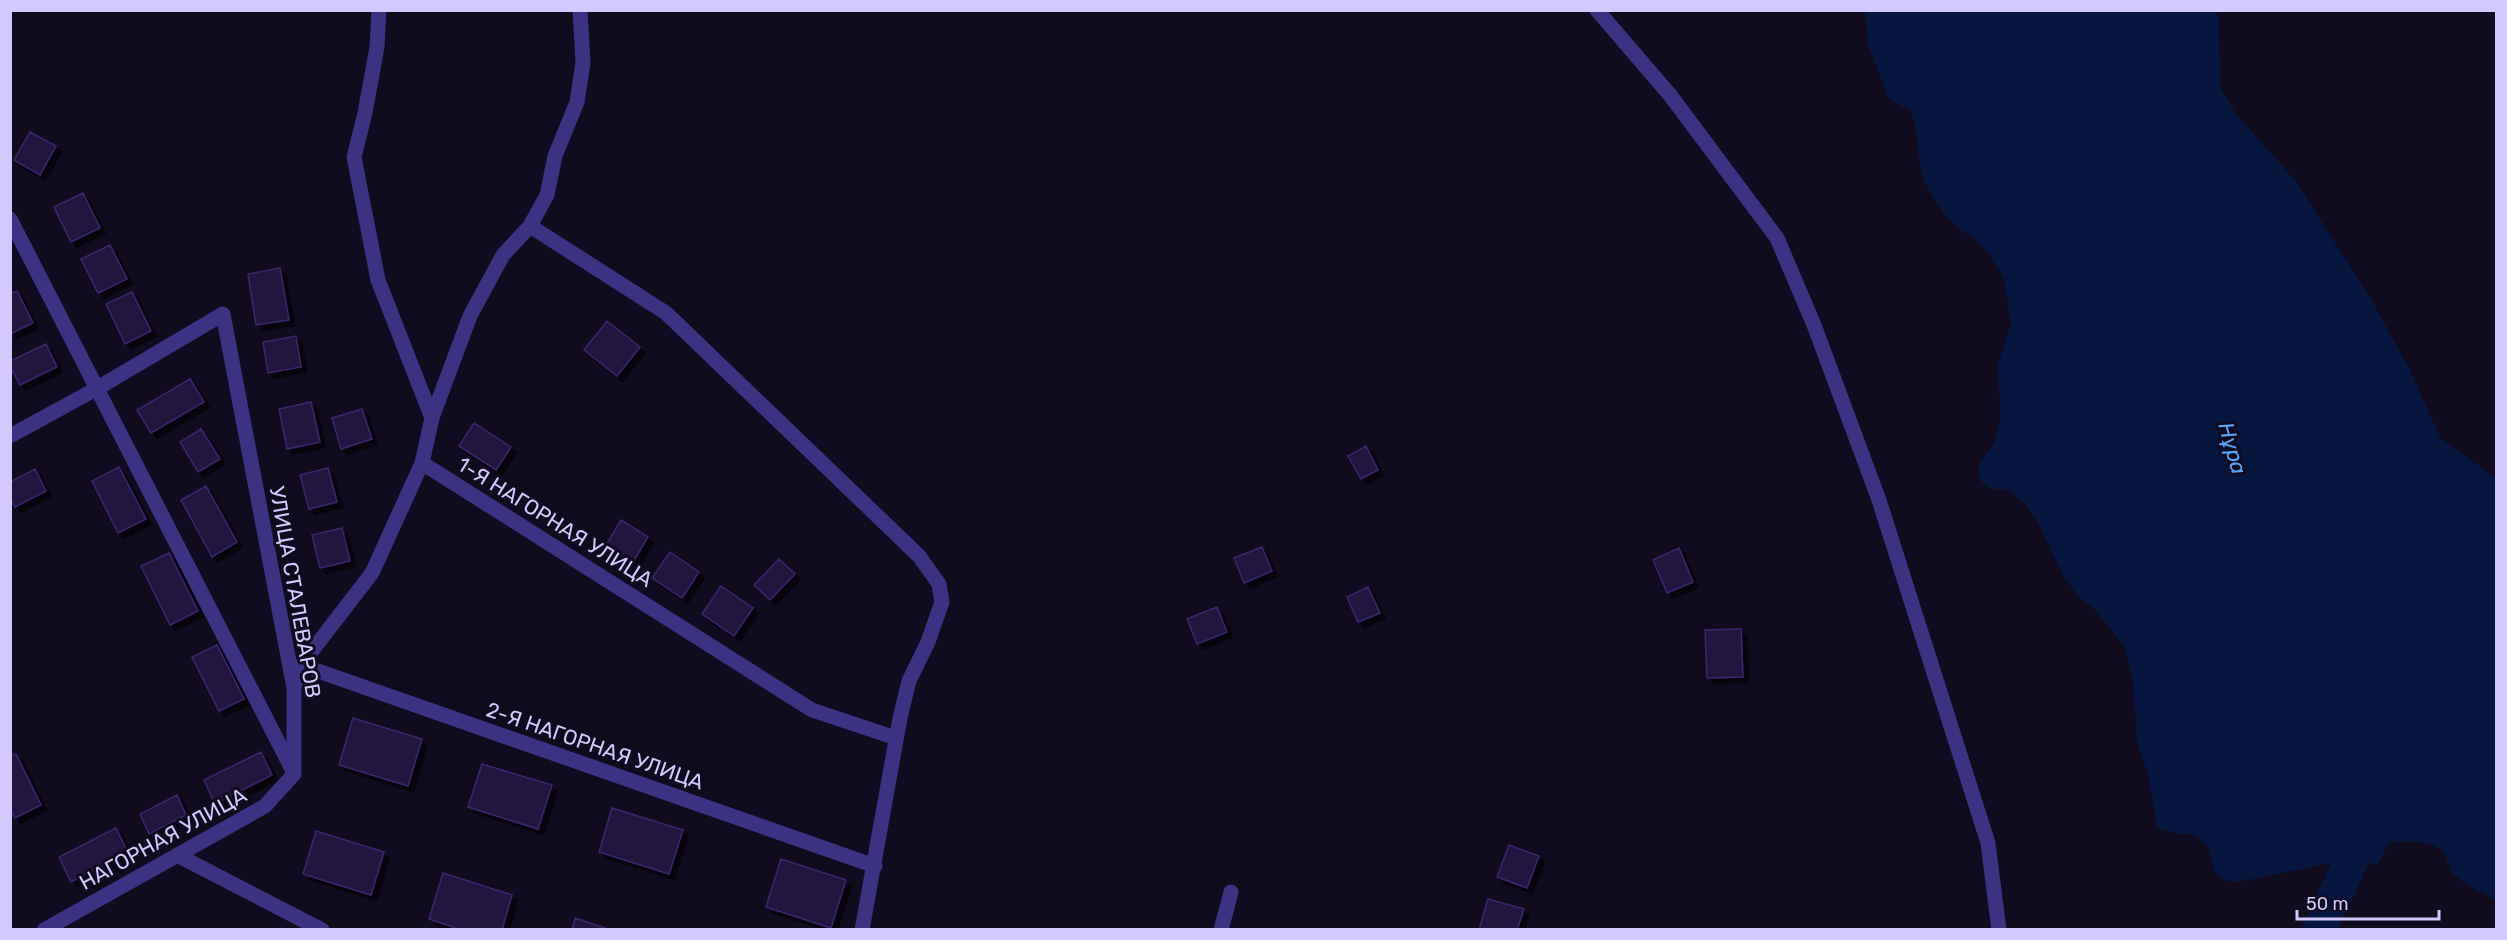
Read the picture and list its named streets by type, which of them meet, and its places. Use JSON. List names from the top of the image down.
{
  "streets": {
    "street": [
      "1-Я НАГОРНАЯ УЛИЦА",
      "УЛИЦА СТАЛЕВАРОВ",
      "2-Я НАГОРНАЯ УЛИЦА",
      "НАГОРНАЯ УЛИЦА"
    ]
  },
  "crossings": [
    ["УЛИЦА СТАЛЕВАРОВ", "НАГОРНАЯ УЛИЦА"]
  ],
  "water": ["Нұра"],
  "scale_bar": "50 m"
}
